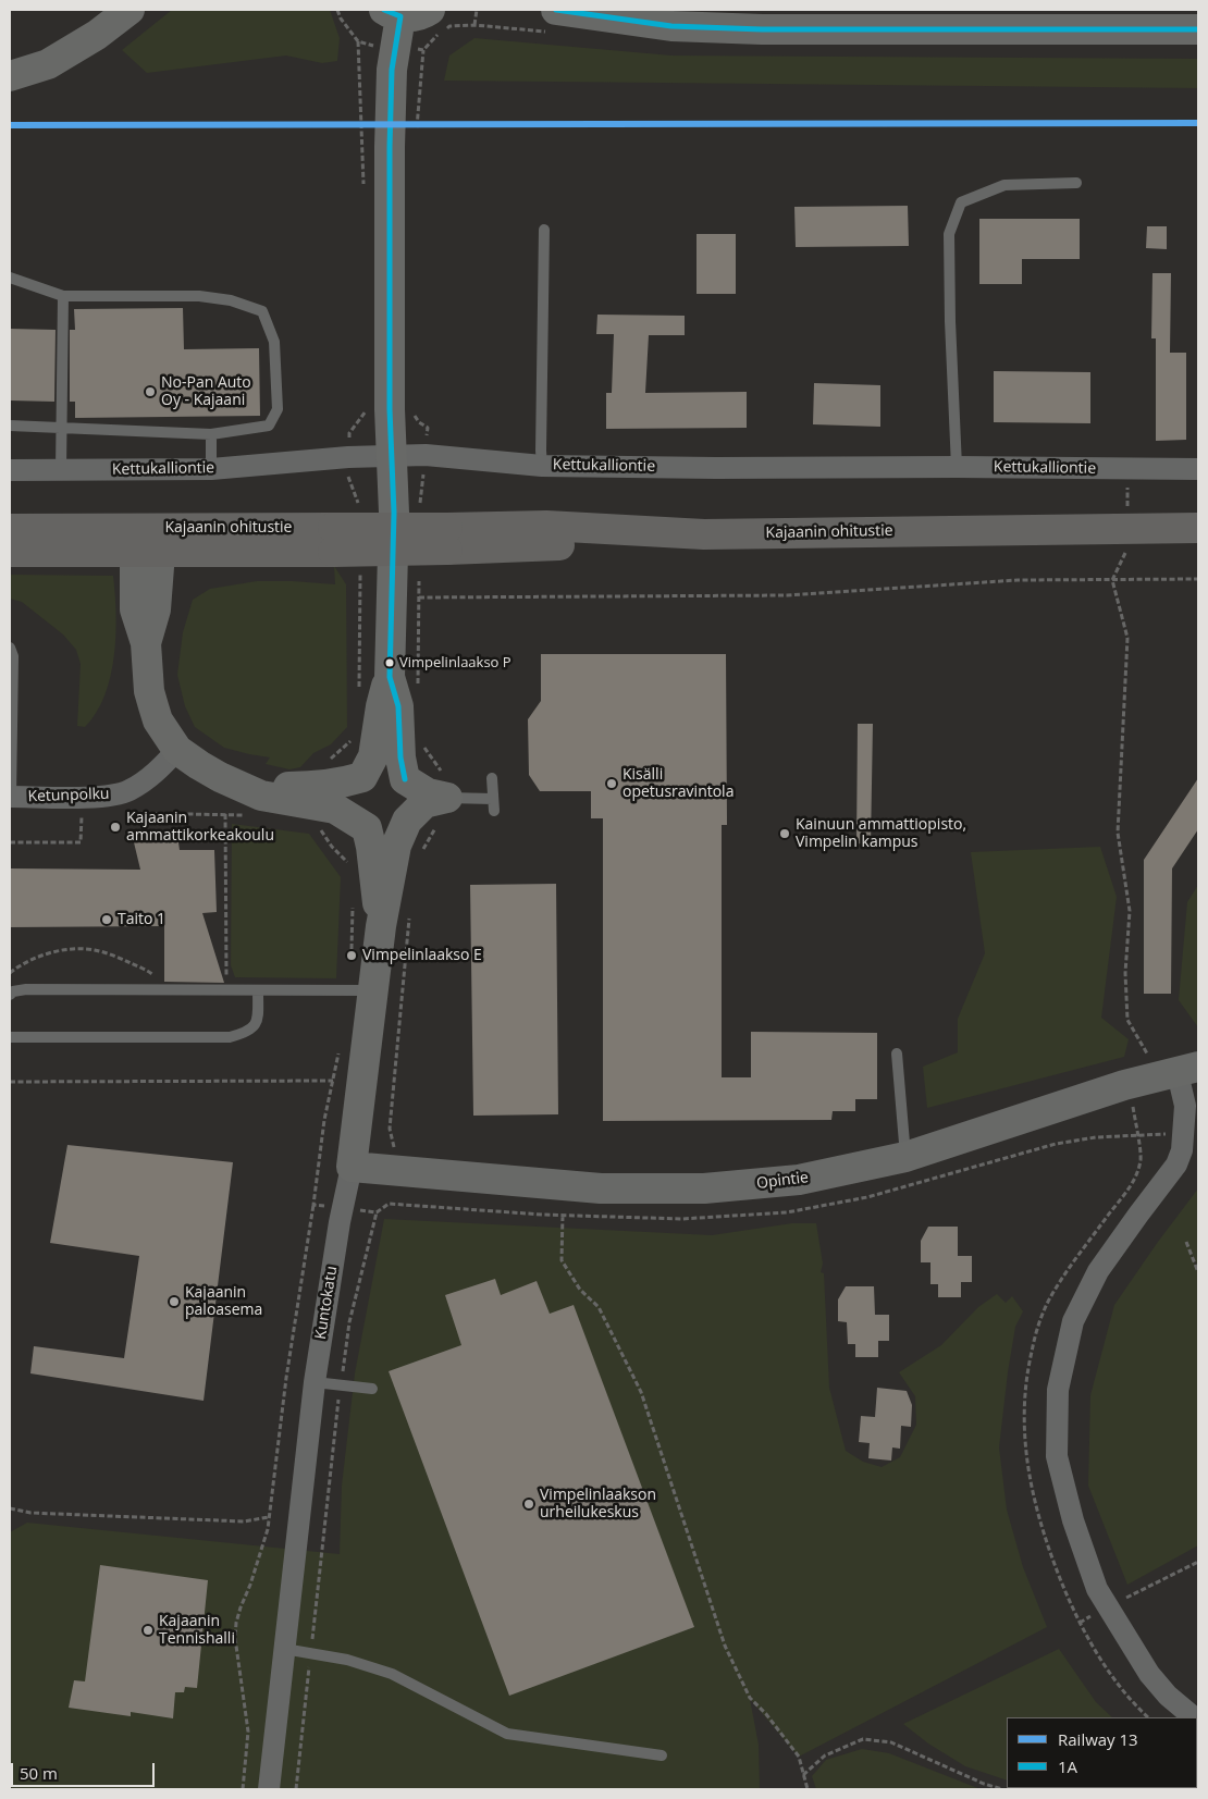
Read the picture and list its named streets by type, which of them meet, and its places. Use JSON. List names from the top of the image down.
{
  "streets": {
    "highway": ["Kajaanin ohitustie"],
    "street": [
      "Kettukalliontie",
      "Ketunpolku",
      "Opintie",
      "Kuntokatu"
    ]
  },
  "crossings": [
    ["Opintie", "Kuntokatu"]
  ],
  "places": [
    "No-Pan Auto Oy - Kajaani",
    "Vimpelinlaakso P",
    "Kisälli opetusravintola",
    "Kajaanin ammattikorkeakoulu",
    "Kainuun ammattiopisto, Vimpelin kampus",
    "Taito 1",
    "Vimpelinlaakso E",
    "Kajaanin paloasema",
    "Vimpelinlaakson urheilukeskus",
    "Kajaanin Tennishalli"
  ],
  "lines": ["transit line 1A", "rail line 13"],
  "legend": ["Railway 13", "1A"],
  "scale_bar": "50 m"
}
